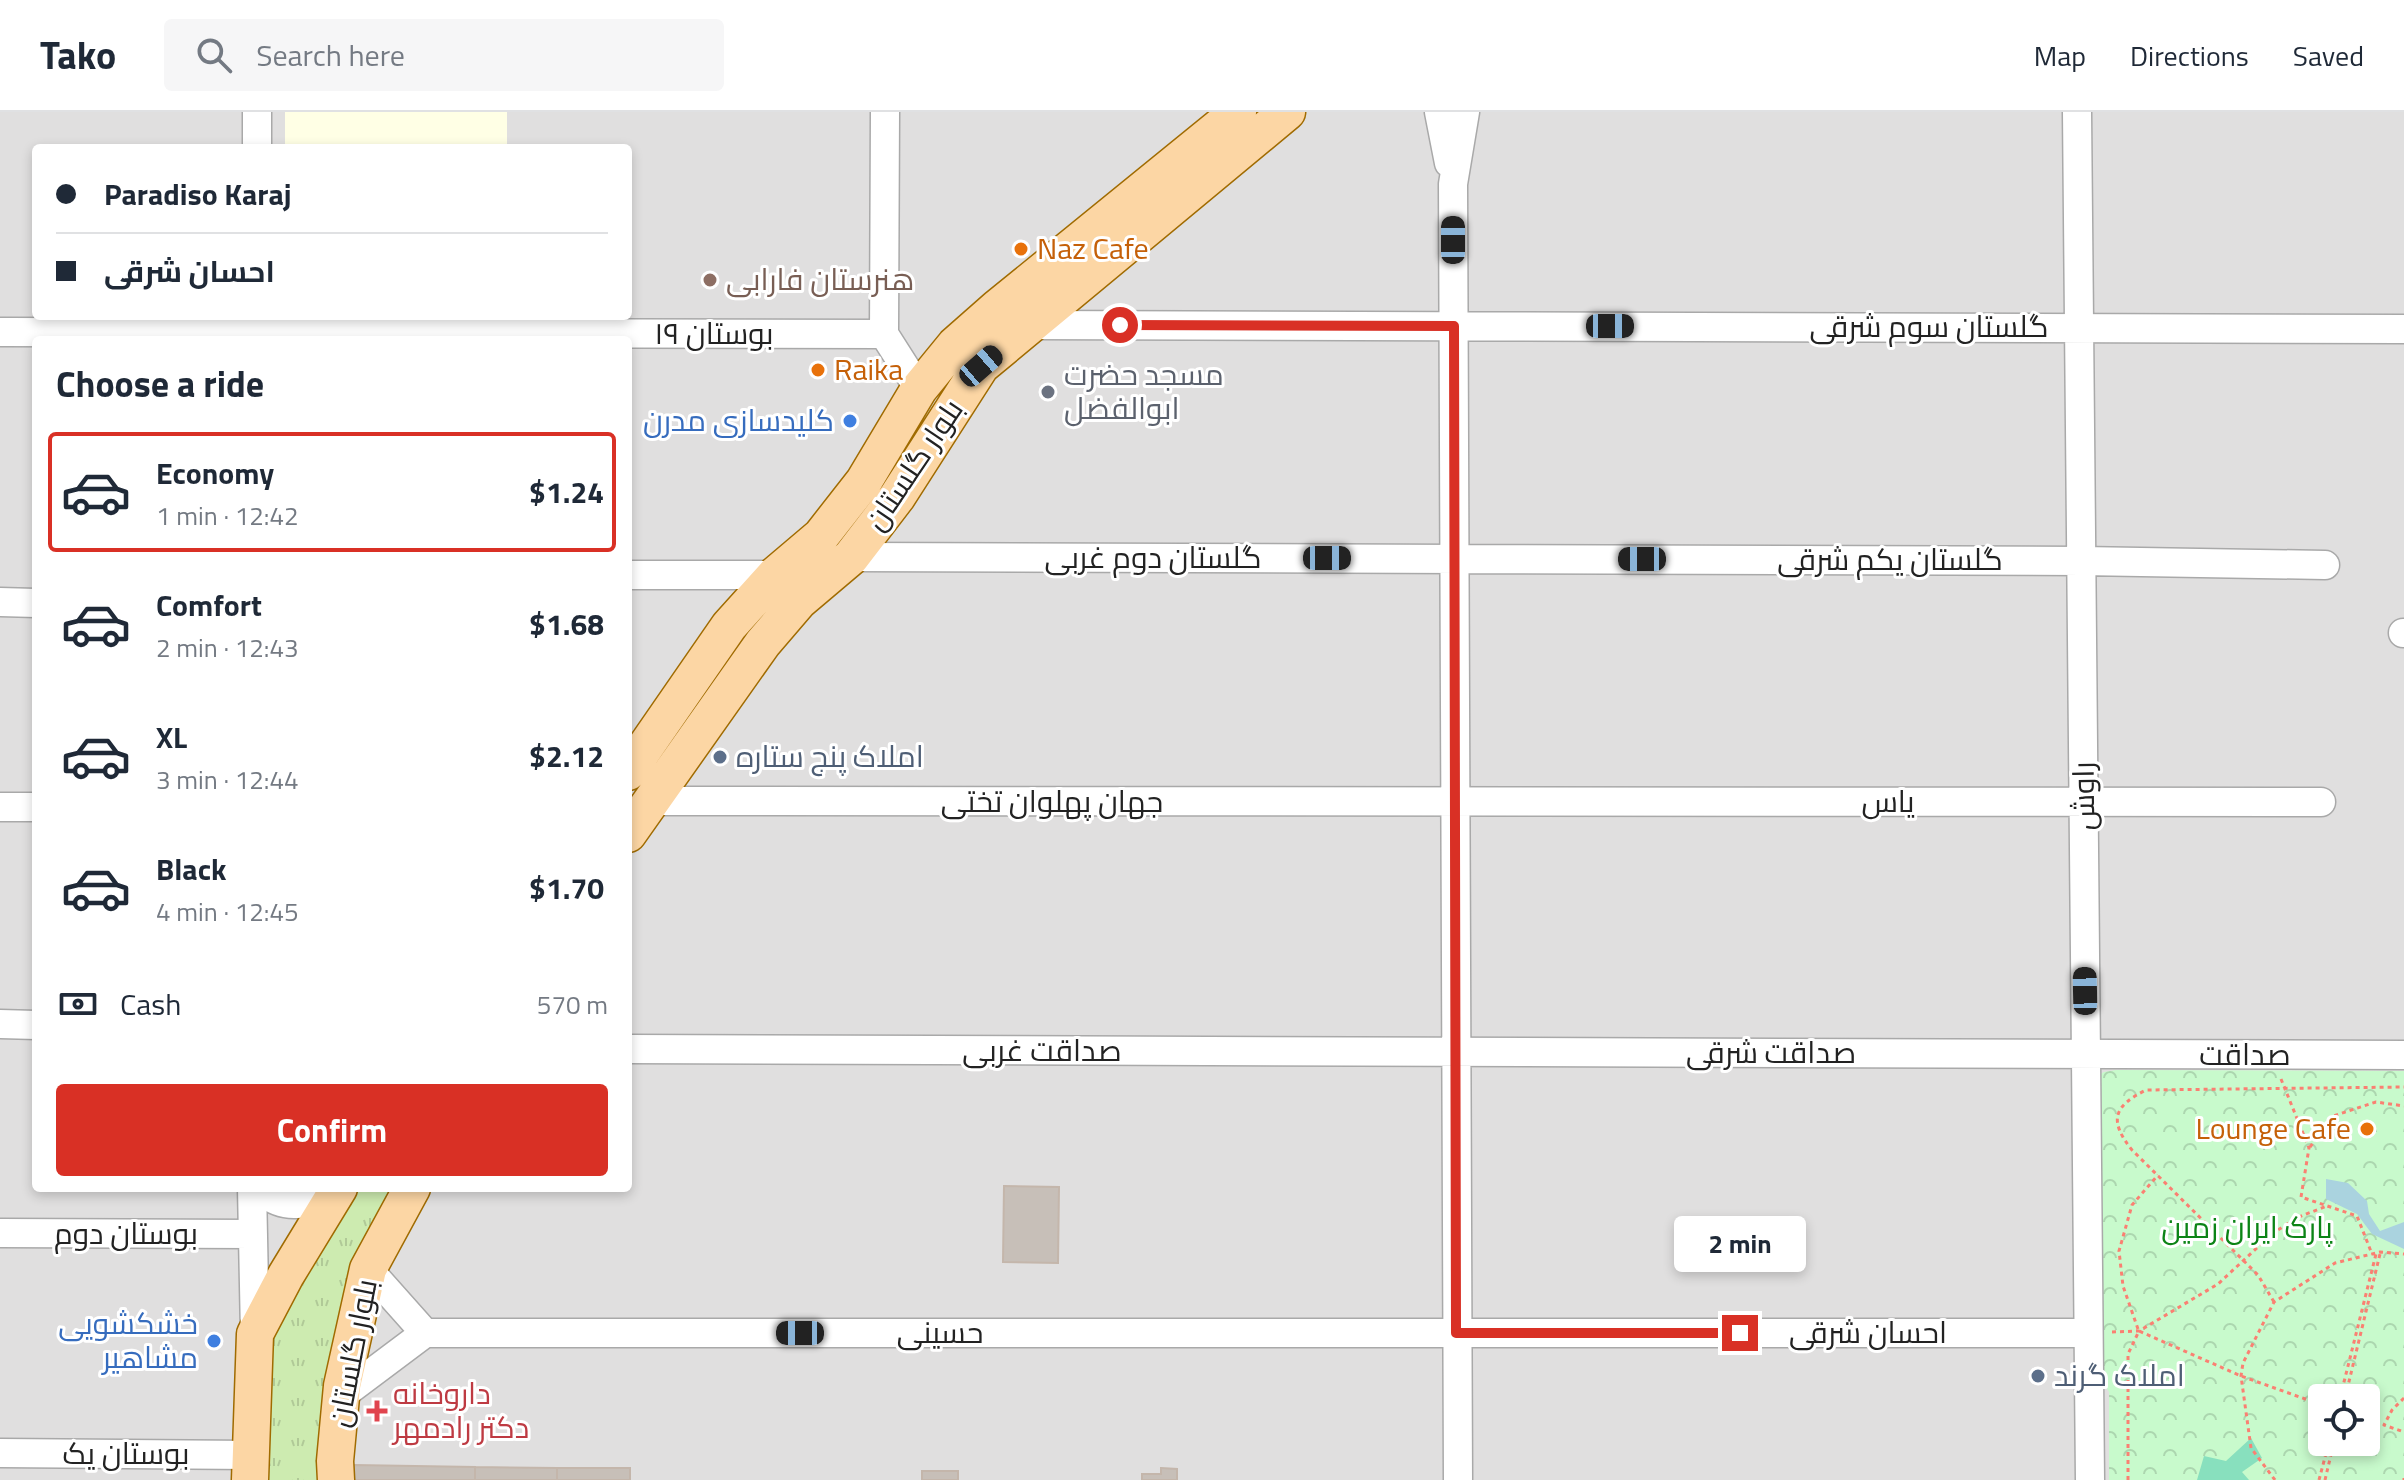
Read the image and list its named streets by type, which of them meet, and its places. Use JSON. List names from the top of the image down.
{
  "streets": {
    "main road": ["بلوار گلستان"],
    "street": [
      "گلستان سوم شرقی",
      "بوستان ۱۹",
      "گلستان دوم غربی",
      "گلستان یکم شرقی",
      "راوش",
      "جهان پهلوان تختی",
      "یاس",
      "صداقت غربی",
      "صداقت شرقی",
      "صداقت",
      "بوستان دوم",
      "حسینی",
      "احسان شرقی",
      "بوستان یک"
    ]
  },
  "crossings": [
    ["گلستان سوم شرقی", "بلوار گلستان"],
    ["گلستان سوم شرقی", "راوش"],
    ["بلوار گلستان", "گلستان دوم غربی"],
    ["بلوار گلستان", "جهان پهلوان تختی"],
    ["گلستان دوم غربی", "گلستان یکم شرقی"],
    ["گلستان یکم شرقی", "راوش"],
    ["راوش", "یاس"],
    ["راوش", "صداقت شرقی"],
    ["راوش", "صداقت"],
    ["راوش", "احسان شرقی"],
    ["جهان پهلوان تختی", "یاس"],
    ["صداقت غربی", "صداقت شرقی"],
    ["صداقت شرقی", "صداقت"],
    ["حسینی", "احسان شرقی"]
  ],
  "parks": ["پارک ایران زمین"],
  "places": {
    "other": [
      "Naz Cafe",
      "هنرستان فارابی",
      "Raika",
      "مسجد حضرت ابوالفضل",
      "کلیدسازی مدرن",
      "املاک پنج ستاره",
      "Lounge Cafe",
      "خشکشویی مشاهیر",
      "املاک گرند"
    ],
    "health": ["داروخانه دکتر رادمهر"]
  },
  "page": {
    "header": "Tako",
    "search": "Search here",
    "nav": ["Map", "Directions", "Saved"],
    "banner": ["Paradiso Karaj", "احسان شرقی"],
    "heading": "Choose a ride",
    "list": [
      {
        "name": "Economy",
        "note": "1 min · 12:42",
        "value": "$1.24"
      },
      {
        "name": "Comfort",
        "note": "2 min · 12:43",
        "value": "$1.68"
      },
      {
        "name": "XL",
        "note": "3 min · 12:44",
        "value": "$2.12"
      },
      {
        "name": "Black",
        "note": "4 min · 12:45",
        "value": "$1.70"
      }
    ],
    "pay": ["Cash", "570 m"],
    "buttons": "Confirm",
    "bubble": "2 min"
  }
}
